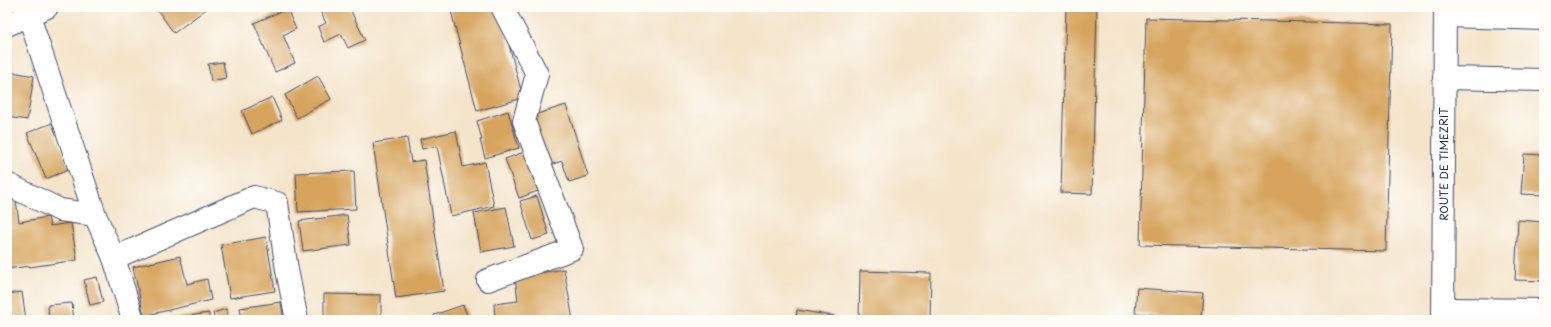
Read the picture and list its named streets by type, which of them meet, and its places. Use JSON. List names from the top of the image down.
{
  "streets": {
    "street": ["ROUTE DE TIMEZRIT"]
  }
}
